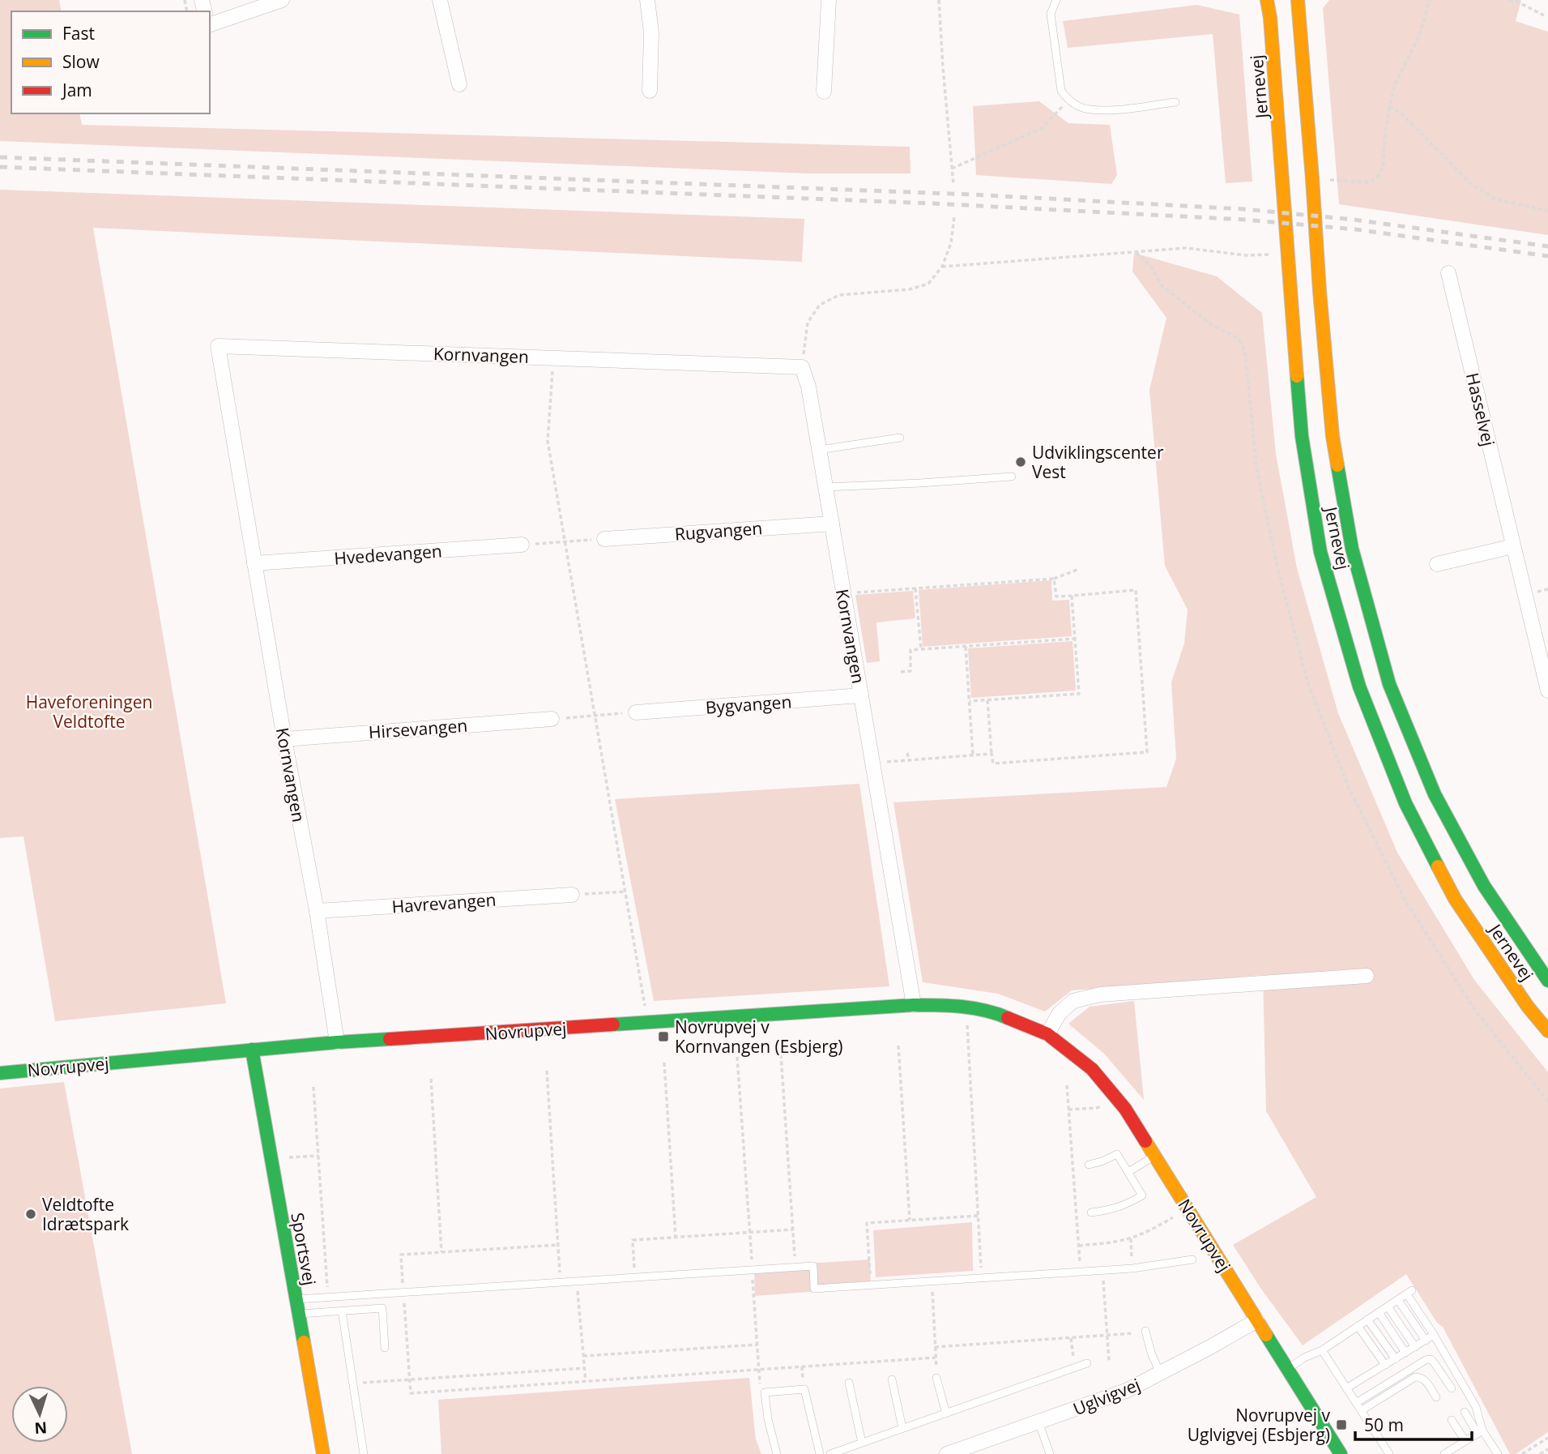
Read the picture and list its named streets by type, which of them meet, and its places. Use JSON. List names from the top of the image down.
{
  "streets": {
    "main road": ["Jernevej", "Novrupvej", "Sportsvej"],
    "street": [
      "Kornvangen",
      "Hasselvej",
      "Rugvangen",
      "Hvedevangen",
      "Bygvangen",
      "Hirsevangen",
      "Havrevangen",
      "Uglvigvej"
    ]
  },
  "crossings": [
    ["Kornvangen", "Rugvangen"],
    ["Kornvangen", "Hvedevangen"],
    ["Kornvangen", "Bygvangen"],
    ["Kornvangen", "Hirsevangen"],
    ["Kornvangen", "Havrevangen"],
    ["Kornvangen", "Novrupvej"],
    ["Novrupvej", "Sportsvej"],
    ["Novrupvej", "Uglvigvej"]
  ],
  "parks": ["Haveforeningen Veldtofte"],
  "places": {
    "other": ["Udviklingscenter Vest", "Veldtofte Idrætspark"],
    "transit": ["Novrupvej v Kornvangen (Esbjerg)", "Novrupvej v Uglvigvej (Esbjerg)"]
  },
  "legend": ["Fast", "Slow", "Jam"],
  "scale_bar": "50 m",
  "north": "bottom"
}
